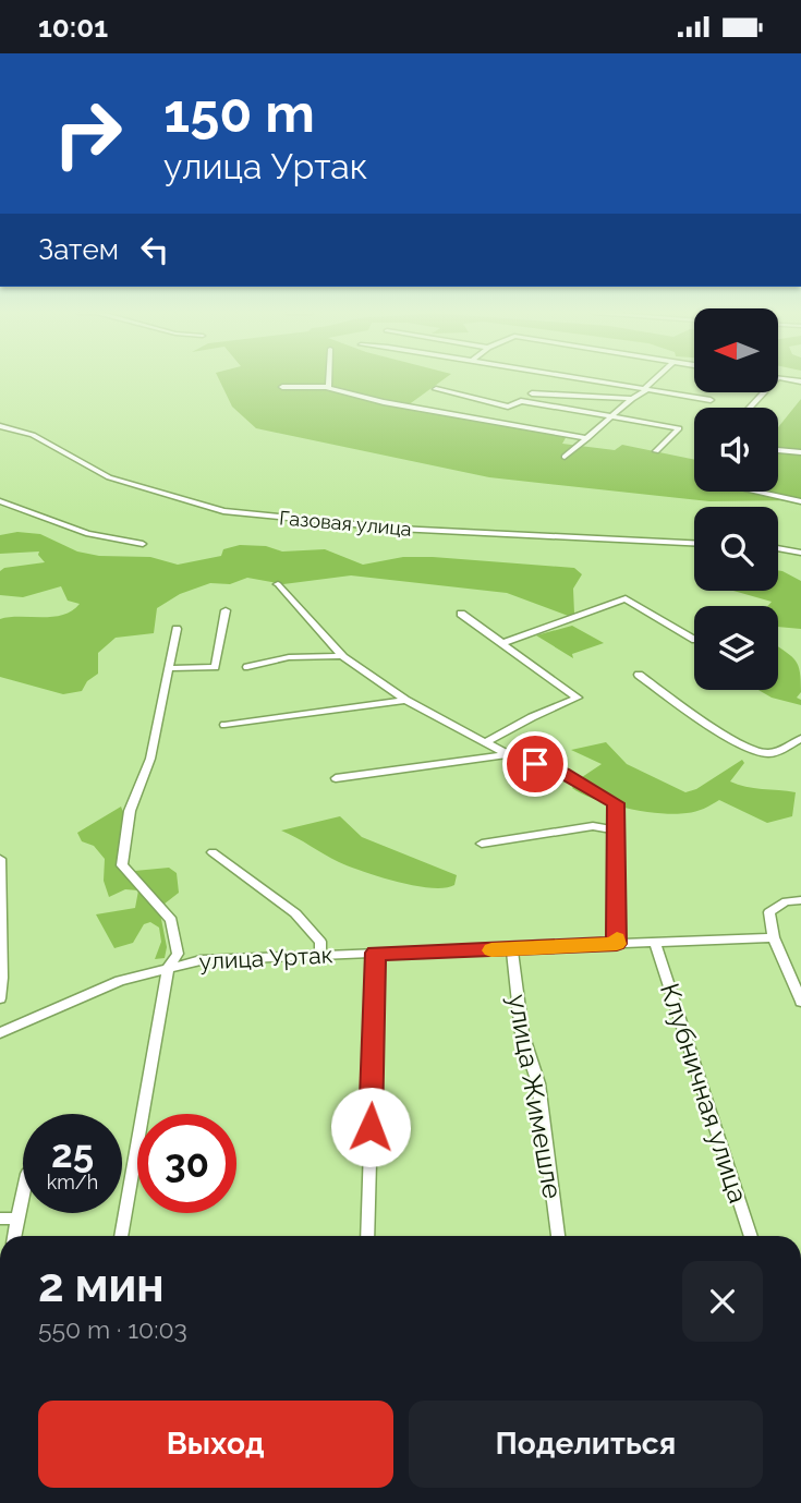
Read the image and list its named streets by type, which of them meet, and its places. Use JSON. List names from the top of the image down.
{
  "streets": {
    "street": [
      "Газовая улица",
      "улица Уртак",
      "Клубничная улица",
      "улица Жимешле"
    ]
  },
  "crossings": [
    ["улица Уртак", "Клубничная улица"],
    ["улица Уртак", "улица Жимешле"]
  ],
  "north": "left",
  "page": {
    "status": "10:01",
    "turn": ["150 m", "улица Уртак"],
    "then": "Затем",
    "speed": "25 km/h",
    "limit": "30",
    "heading": ["2 мин", "550 m · 10:03"],
    "buttons": ["Выход", "Поделиться"]
  }
}
